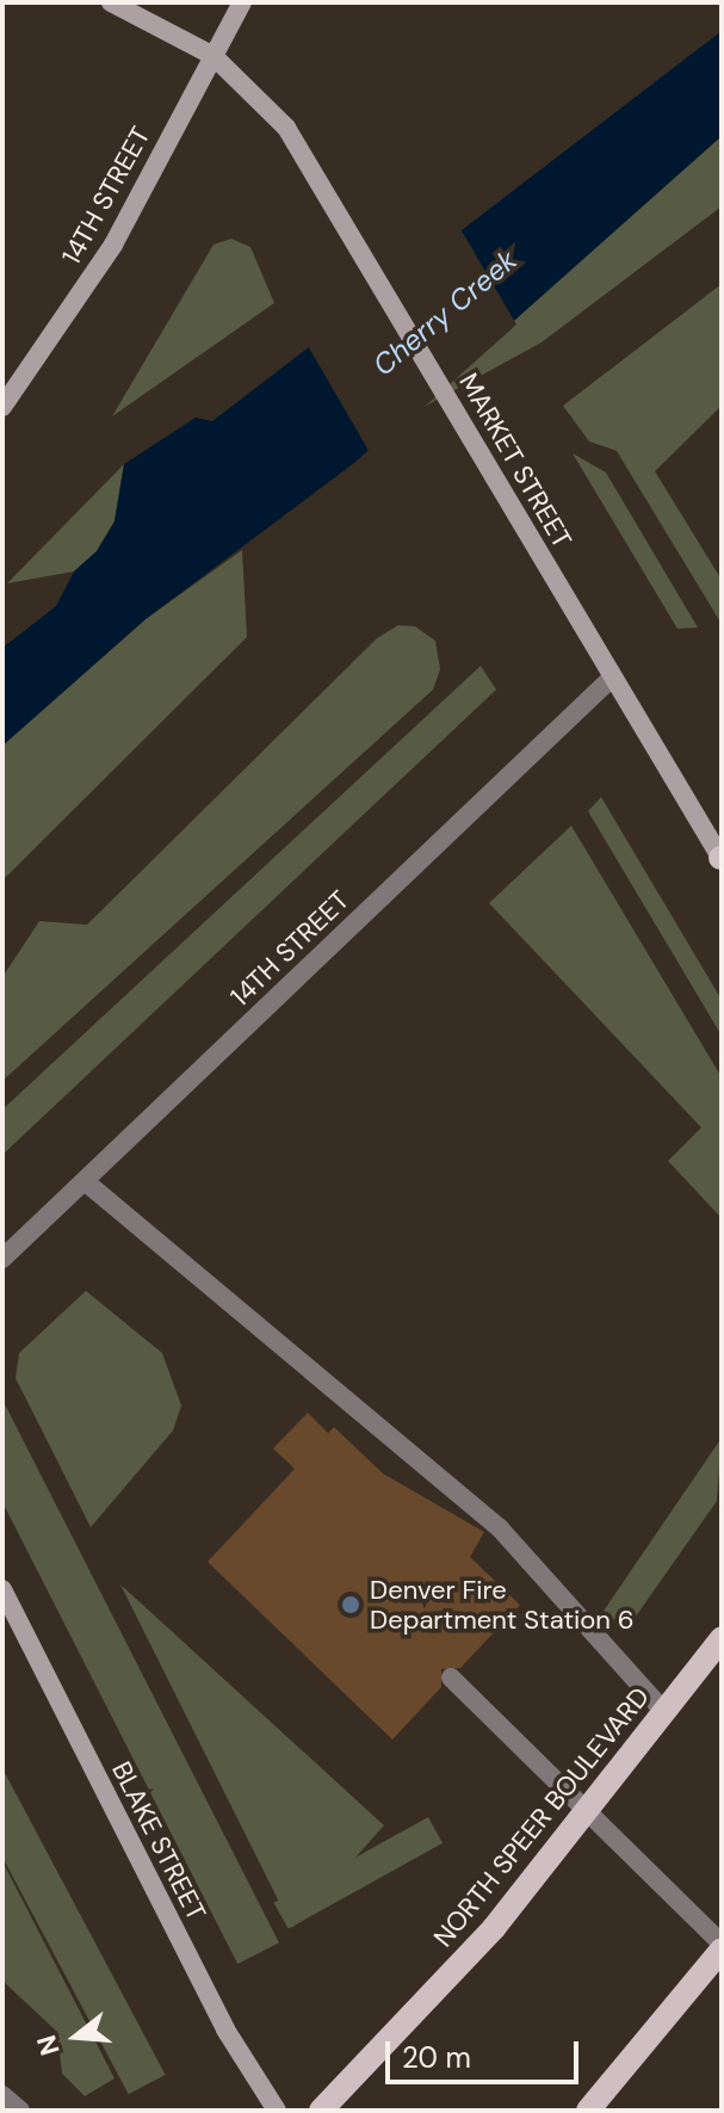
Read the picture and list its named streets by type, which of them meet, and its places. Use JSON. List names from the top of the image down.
{
  "streets": {
    "main road": [
      "14TH STREET",
      "MARKET STREET",
      "NORTH SPEER BOULEVARD",
      "BLAKE STREET"
    ]
  },
  "crossings": [
    ["14TH STREET", "MARKET STREET"]
  ],
  "water": ["Cherry Creek"],
  "places": ["Denver Fire Department Station 6"],
  "scale_bar": "20 m",
  "north": "left"
}
